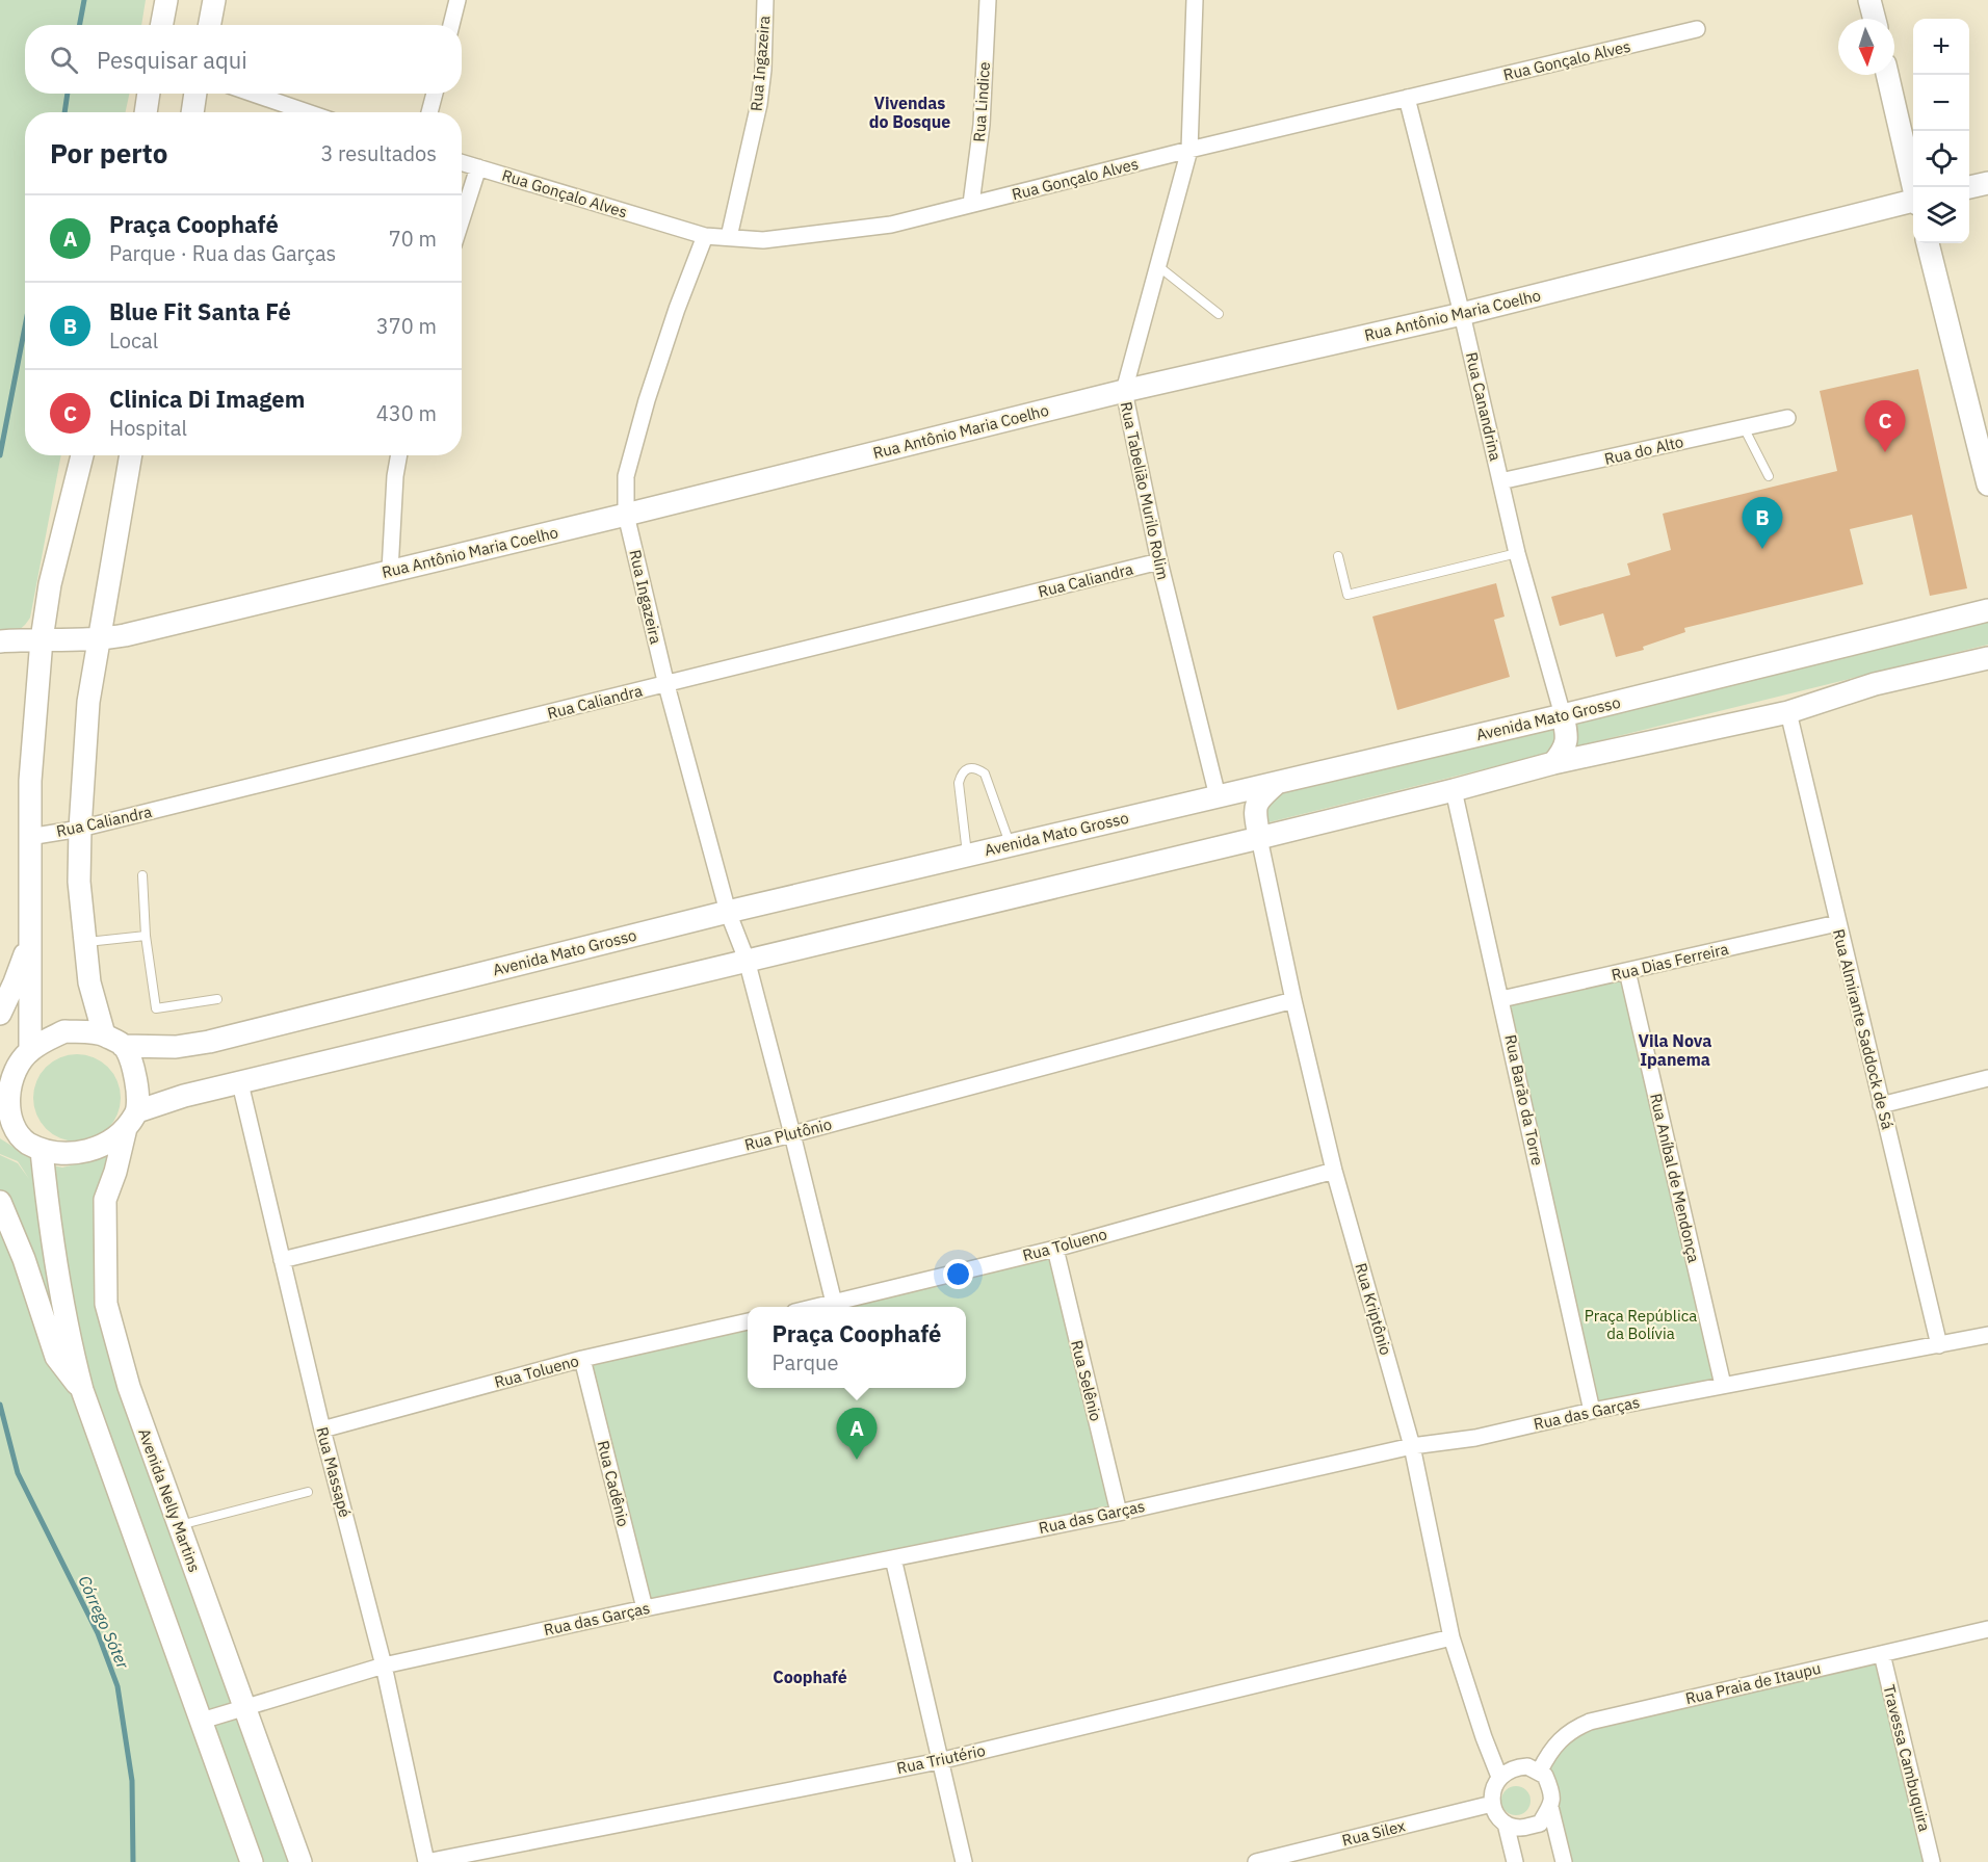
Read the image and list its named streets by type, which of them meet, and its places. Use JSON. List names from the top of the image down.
{
  "streets": {
    "main road": ["Rua Antônio Maria Coelho", "Avenida Mato Grosso", "Avenida Nelly Martins"],
    "street": [
      "Rua Gonçalo Alves",
      "Rua Ingazeira",
      "Rua Lindice",
      "Rua Canandrina",
      "Rua do Alto",
      "Rua Tabelião Murilo Rolim",
      "Rua Caliandra",
      "Rua Dias Ferreira",
      "Rua Almirante Saddock de Sá",
      "Rua Barão da Torre",
      "Rua Plutônio",
      "Rua Aníbal de Mendonça",
      "Rua Tolueno",
      "Rua Kriptônio",
      "Rua Selênio",
      "Rua das Garças",
      "Rua Massapé",
      "Rua Cadênio",
      "Rua Praia de Itaupu",
      "Travessa Cambuquira",
      "Rua Triutério",
      "Rua Silex"
    ]
  },
  "crossings": [
    ["Rua Gonçalo Alves", "Rua Ingazeira"],
    ["Rua Gonçalo Alves", "Rua Lindice"],
    ["Rua Gonçalo Alves", "Rua Canandrina"],
    ["Rua Gonçalo Alves", "Rua Tabelião Murilo Rolim"],
    ["Rua Ingazeira", "Rua Antônio Maria Coelho"],
    ["Rua Ingazeira", "Rua Caliandra"],
    ["Rua Ingazeira", "Avenida Mato Grosso"],
    ["Rua Ingazeira", "Rua Plutônio"],
    ["Rua Ingazeira", "Rua Tolueno"],
    ["Rua Antônio Maria Coelho", "Rua Canandrina"],
    ["Rua Antônio Maria Coelho", "Rua Tabelião Murilo Rolim"],
    ["Rua Canandrina", "Rua do Alto"],
    ["Rua Canandrina", "Avenida Mato Grosso"],
    ["Rua Tabelião Murilo Rolim", "Rua Caliandra"],
    ["Rua Tabelião Murilo Rolim", "Avenida Mato Grosso"],
    ["Avenida Mato Grosso", "Avenida Nelly Martins"],
    ["Rua Dias Ferreira", "Rua Almirante Saddock de Sá"],
    ["Rua Dias Ferreira", "Rua Barão da Torre"],
    ["Rua Dias Ferreira", "Rua Aníbal de Mendonça"],
    ["Rua Almirante Saddock de Sá", "Rua das Garças"],
    ["Rua Barão da Torre", "Rua das Garças"],
    ["Rua Plutônio", "Rua Kriptônio"],
    ["Rua Plutônio", "Rua Massapé"],
    ["Rua Aníbal de Mendonça", "Rua das Garças"],
    ["Rua Tolueno", "Rua Kriptônio"],
    ["Rua Tolueno", "Rua Selênio"],
    ["Rua Tolueno", "Rua Massapé"],
    ["Rua Tolueno", "Rua Cadênio"],
    ["Rua Kriptônio", "Rua das Garças"],
    ["Rua Kriptônio", "Rua Praia de Itaupu"],
    ["Rua Kriptônio", "Rua Triutério"],
    ["Rua Kriptônio", "Rua Silex"],
    ["Rua Selênio", "Rua das Garças"],
    ["Rua das Garças", "Rua Massapé"],
    ["Rua das Garças", "Rua Cadênio"],
    ["Rua das Garças", "Avenida Nelly Martins"],
    ["Rua Massapé", "Rua Triutério"],
    ["Rua Praia de Itaupu", "Travessa Cambuquira"],
    ["Rua Praia de Itaupu", "Rua Silex"]
  ],
  "districts": ["Vivendas do Bosque", "Vila Nova Ipanema", "Coophafé"],
  "water": ["Córrego Sóter"],
  "parks": ["Praça República da Bolívia"],
  "north": "bottom",
  "page": {
    "map_buttons": ["+", "−"],
    "search": "Pesquisar aqui",
    "heading": ["Por perto", "3 resultados"],
    "list": [
      {
        "mark": "A",
        "name": "Praça Coophafé",
        "note": "Parque · Rua das Garças",
        "value": "70 m"
      },
      {
        "mark": "B",
        "name": "Blue Fit Santa Fé",
        "note": "Local",
        "value": "370 m"
      },
      {
        "mark": "C",
        "name": "Clinica Di Imagem",
        "note": "Hospital",
        "value": "430 m"
      }
    ],
    "pins": ["C", "B", "A"],
    "popup": ["Praça Coophafé", "Parque"]
  }
}
